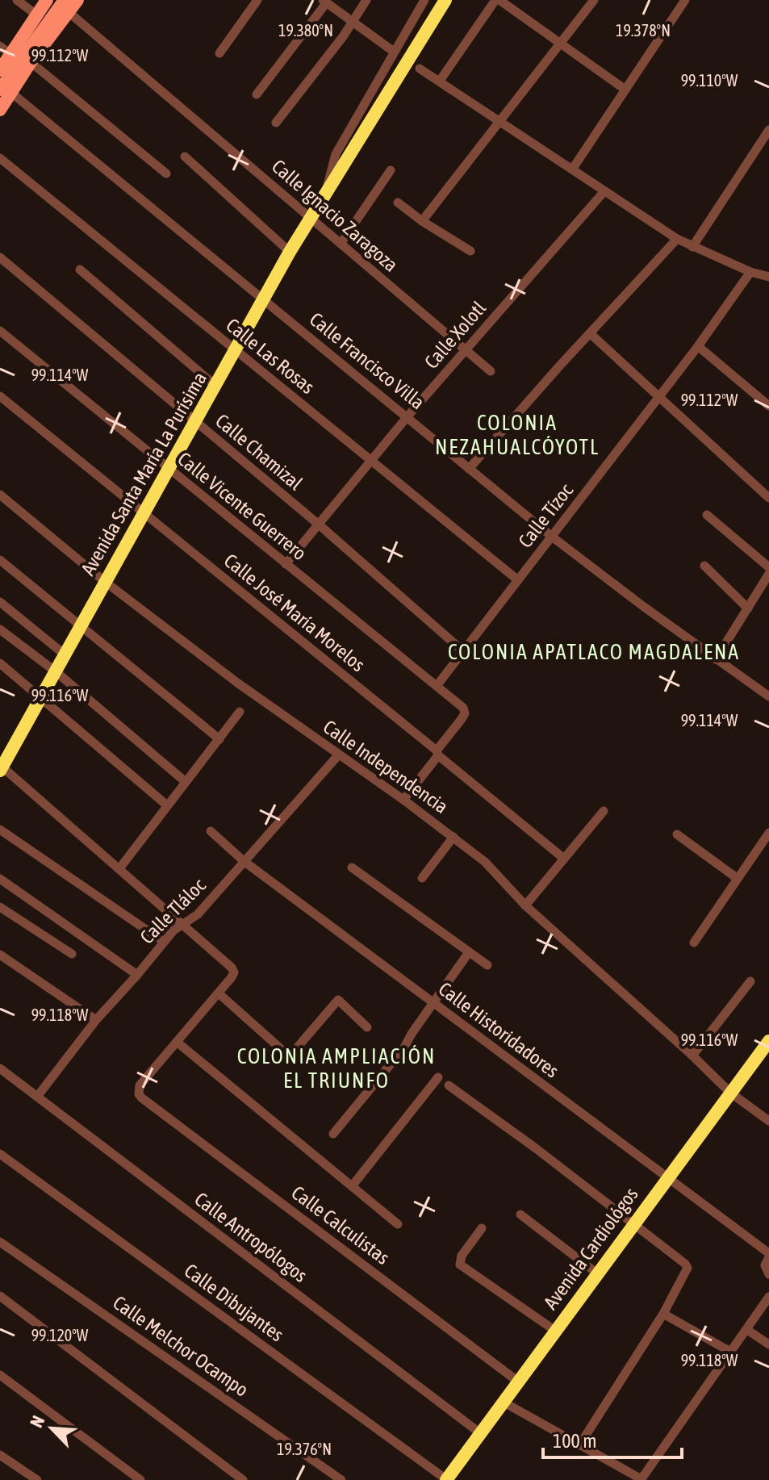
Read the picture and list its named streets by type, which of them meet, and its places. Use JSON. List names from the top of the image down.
{
  "streets": {
    "main road": ["Avenida Santa María La Purísima", "Avenida Cardiológos"],
    "street": [
      "Calle Ignacio Zaragoza",
      "Calle Xolotl",
      "Calle Las Rosas",
      "Calle Francisco Villa",
      "Calle Chamizal",
      "Calle Vicente Guerrero",
      "Calle Tízoc",
      "Calle José María Morelos",
      "Calle Independencia",
      "Calle Tláloc",
      "Calle Historidadores",
      "Calle Calculistas",
      "Calle Antropólogos",
      "Calle Dibujantes",
      "Calle Melchor Ocampo"
    ]
  },
  "crossings": [
    ["Calle Ignacio Zaragoza", "Calle Xolotl"],
    ["Calle Ignacio Zaragoza", "Avenida Santa María La Purísima"],
    ["Calle Xolotl", "Calle Las Rosas"],
    ["Calle Xolotl", "Calle Francisco Villa"],
    ["Calle Xolotl", "Calle Chamizal"],
    ["Calle Xolotl", "Calle Vicente Guerrero"],
    ["Calle Las Rosas", "Avenida Santa María La Purísima"],
    ["Calle Las Rosas", "Calle Tízoc"],
    ["Calle Francisco Villa", "Avenida Santa María La Purísima"],
    ["Calle Francisco Villa", "Calle Tízoc"],
    ["Calle Chamizal", "Avenida Santa María La Purísima"],
    ["Calle Chamizal", "Calle Tízoc"],
    ["Avenida Santa María La Purísima", "Calle Vicente Guerrero"],
    ["Avenida Santa María La Purísima", "Calle José María Morelos"],
    ["Avenida Santa María La Purísima", "Calle Independencia"],
    ["Calle Vicente Guerrero", "Calle Tízoc"],
    ["Calle Vicente Guerrero", "Calle José María Morelos"],
    ["Calle Independencia", "Calle Tláloc"],
    ["Calle Independencia", "Avenida Cardiológos"],
    ["Calle Tláloc", "Calle Historidadores"],
    ["Calle Tláloc", "Calle Antropólogos"],
    ["Calle Historidadores", "Avenida Cardiológos"],
    ["Calle Calculistas", "Avenida Cardiológos"],
    ["Calle Antropólogos", "Avenida Cardiológos"],
    ["Avenida Cardiológos", "Calle Dibujantes"]
  ],
  "districts": ["COLONIA NEZAHUALCÓYOTL", "COLONIA APATLACO MAGDALENA", "COLONIA AMPLIACIÓN EL TRIUNFO"],
  "scale_bar": "100 m",
  "north": "top left",
  "coordinates": [
    "19.380°N",
    "19.378°N",
    "99.112°W",
    "99.110°W",
    "99.114°W",
    "99.116°W",
    "99.118°W",
    "99.120°W",
    "19.376°N"
  ]
}
